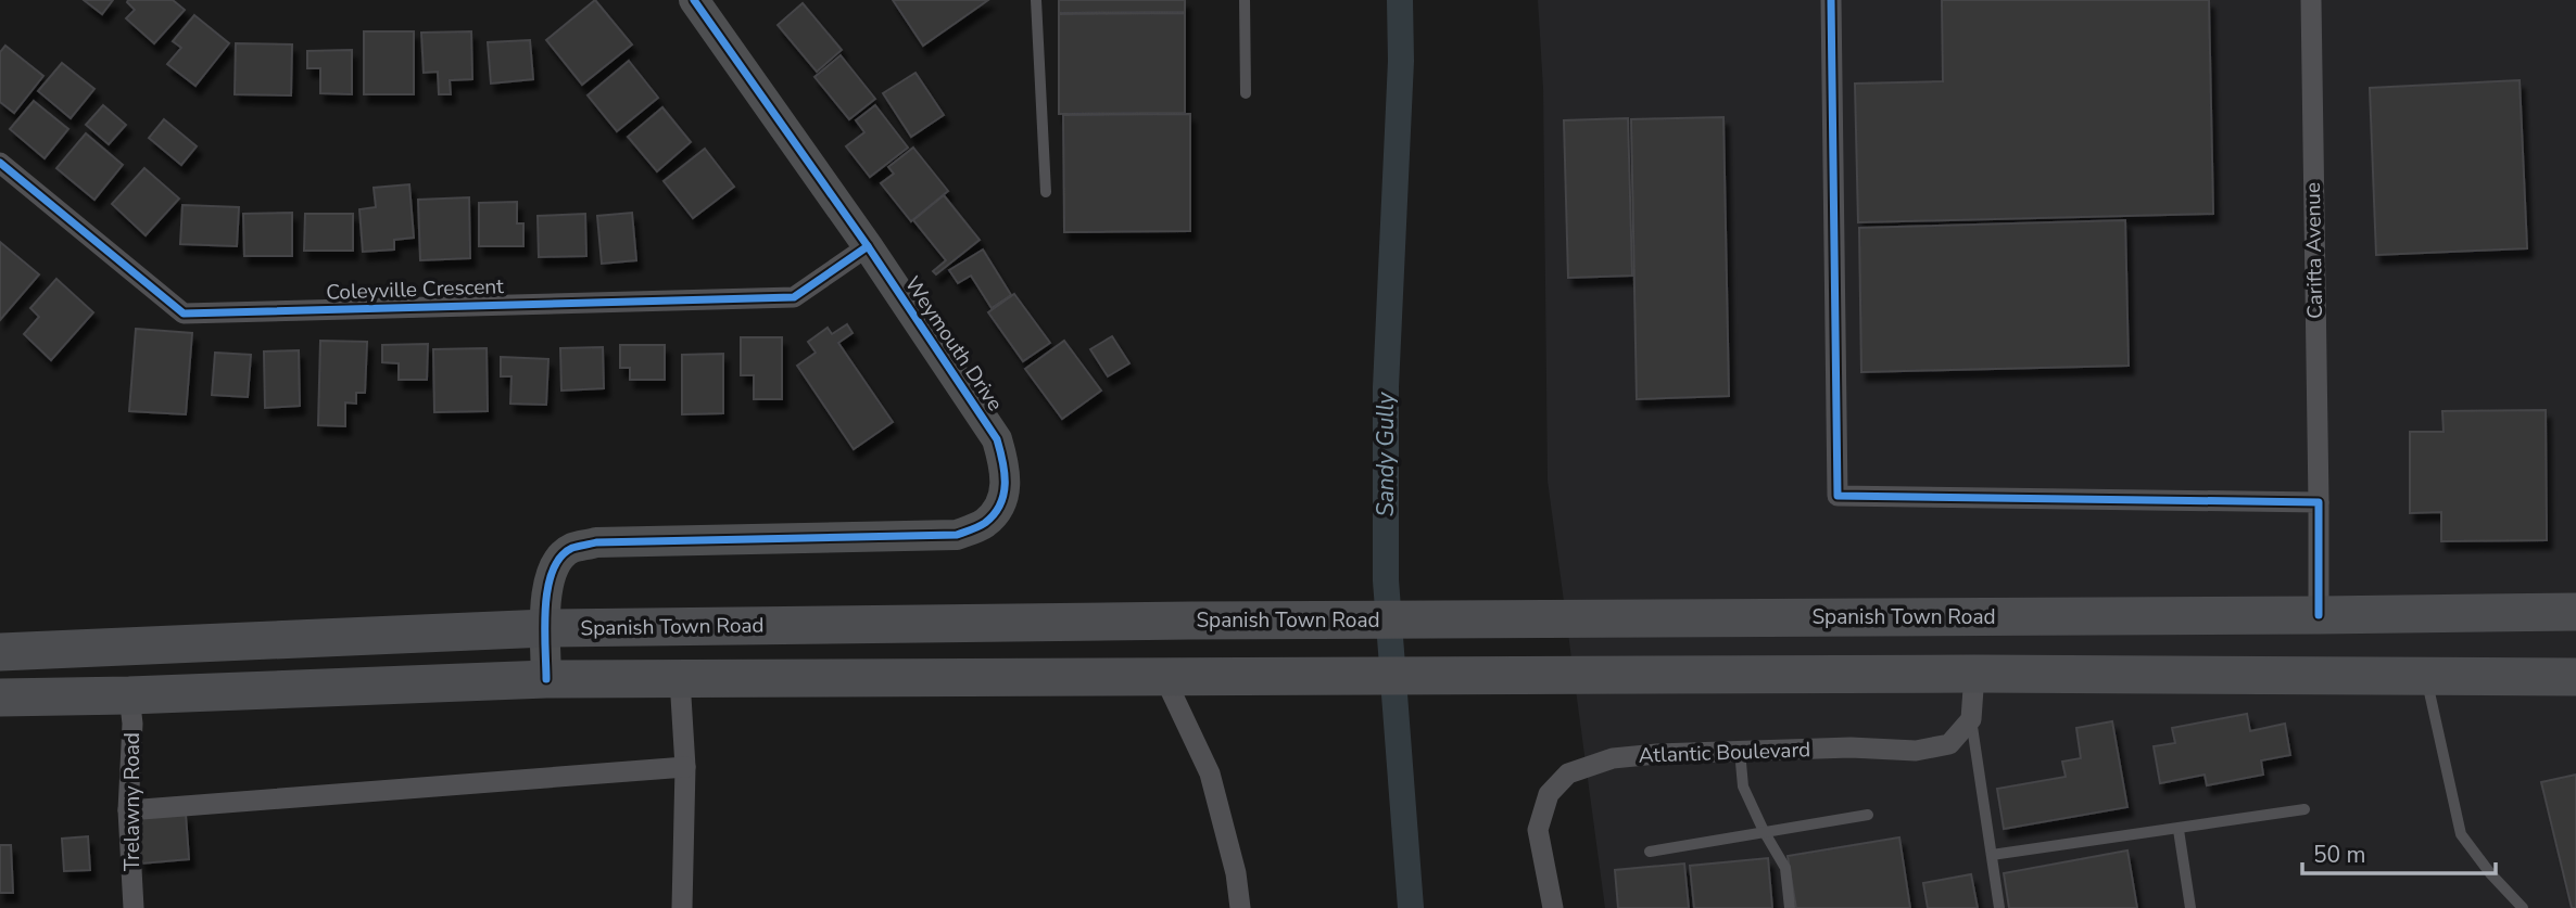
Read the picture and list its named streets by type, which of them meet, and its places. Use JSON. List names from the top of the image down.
{
  "streets": {
    "highway": ["Spanish Town Road"],
    "street": [
      "Carifta Avenue",
      "Coleyville Crescent",
      "Weymouth Drive",
      "Atlantic Boulevard",
      "Trelawny Road"
    ]
  },
  "crossings": [
    ["Carifta Avenue", "Spanish Town Road"],
    ["Coleyville Crescent", "Weymouth Drive"],
    ["Weymouth Drive", "Spanish Town Road"]
  ],
  "water": ["Sandy Gully"],
  "scale_bar": "50 m"
}
